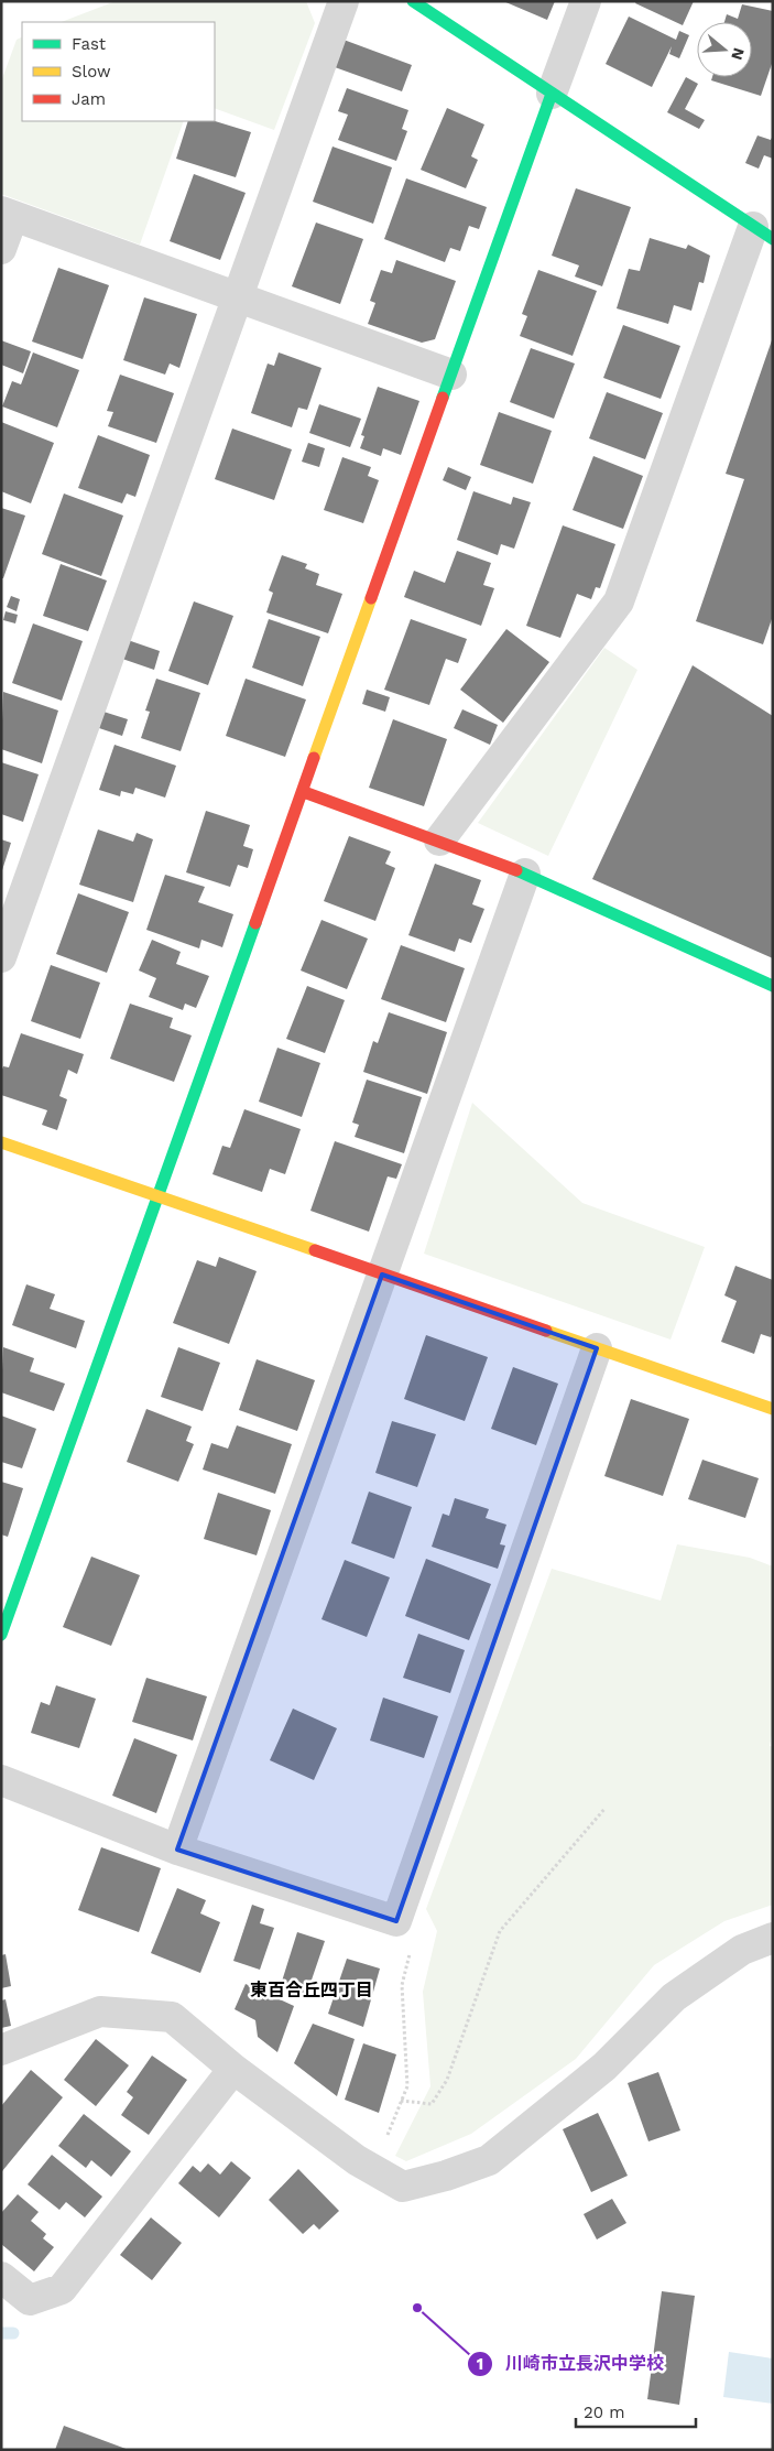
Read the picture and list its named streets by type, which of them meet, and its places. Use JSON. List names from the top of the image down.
{
  "districts": ["東百合丘四丁目"],
  "places": ["川崎市立長沢中学校"],
  "legend": ["Fast", "Slow", "Jam"],
  "scale_bar": "20 m",
  "north": "right"
}
